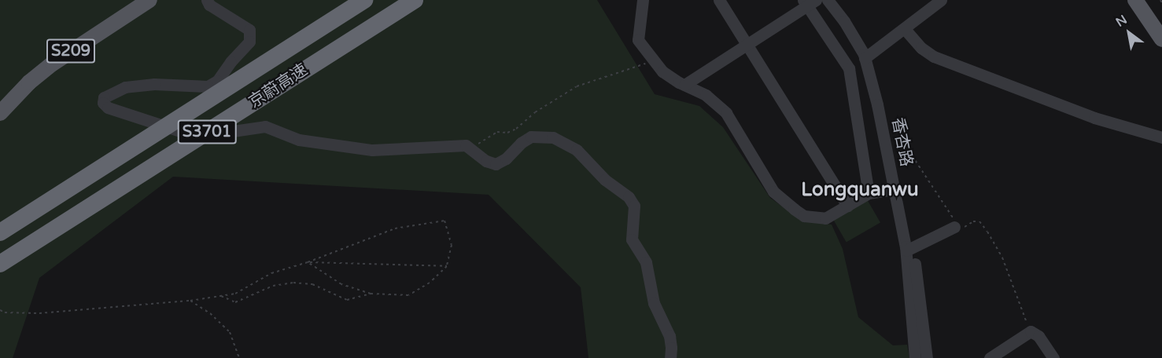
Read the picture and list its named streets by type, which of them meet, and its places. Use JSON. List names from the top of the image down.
{
  "streets": {
    "highway": ["京蔚高速", "S3701"],
    "main road": ["S209"],
    "street": ["香杏路"]
  },
  "districts": ["Longquanwu"],
  "north": "top left"
}
